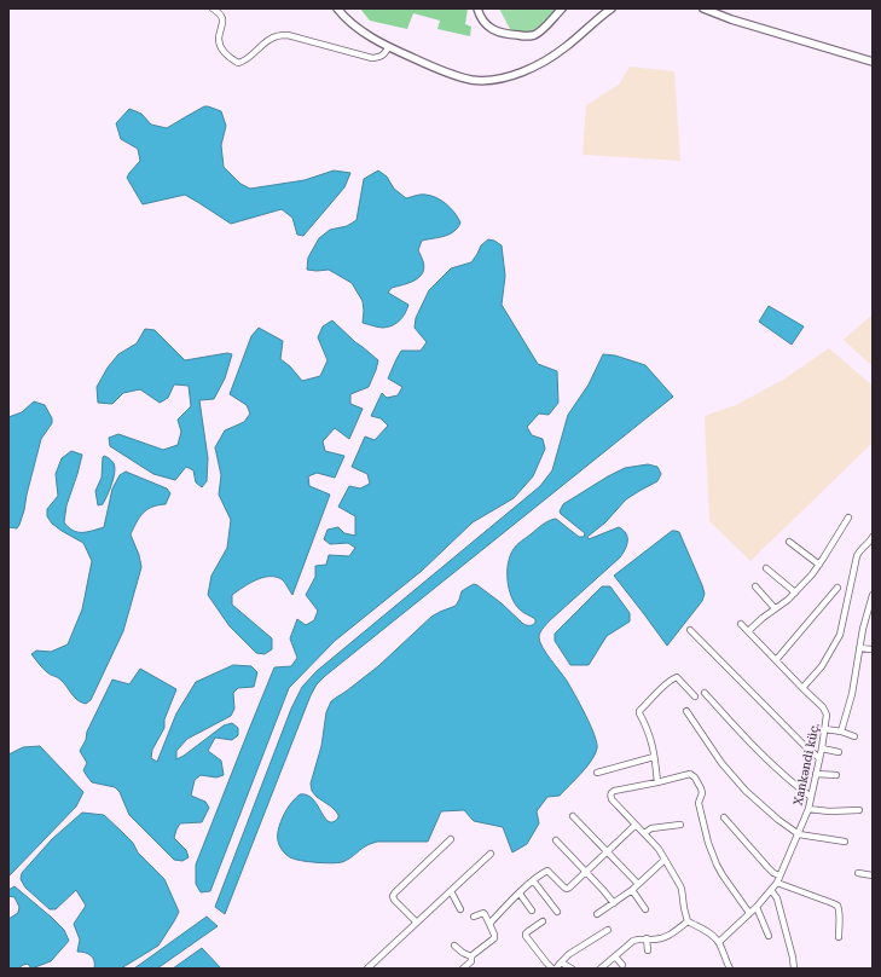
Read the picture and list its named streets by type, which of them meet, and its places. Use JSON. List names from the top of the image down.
{
  "streets": {
    "street": ["Xankəndi küç."]
  }
}
